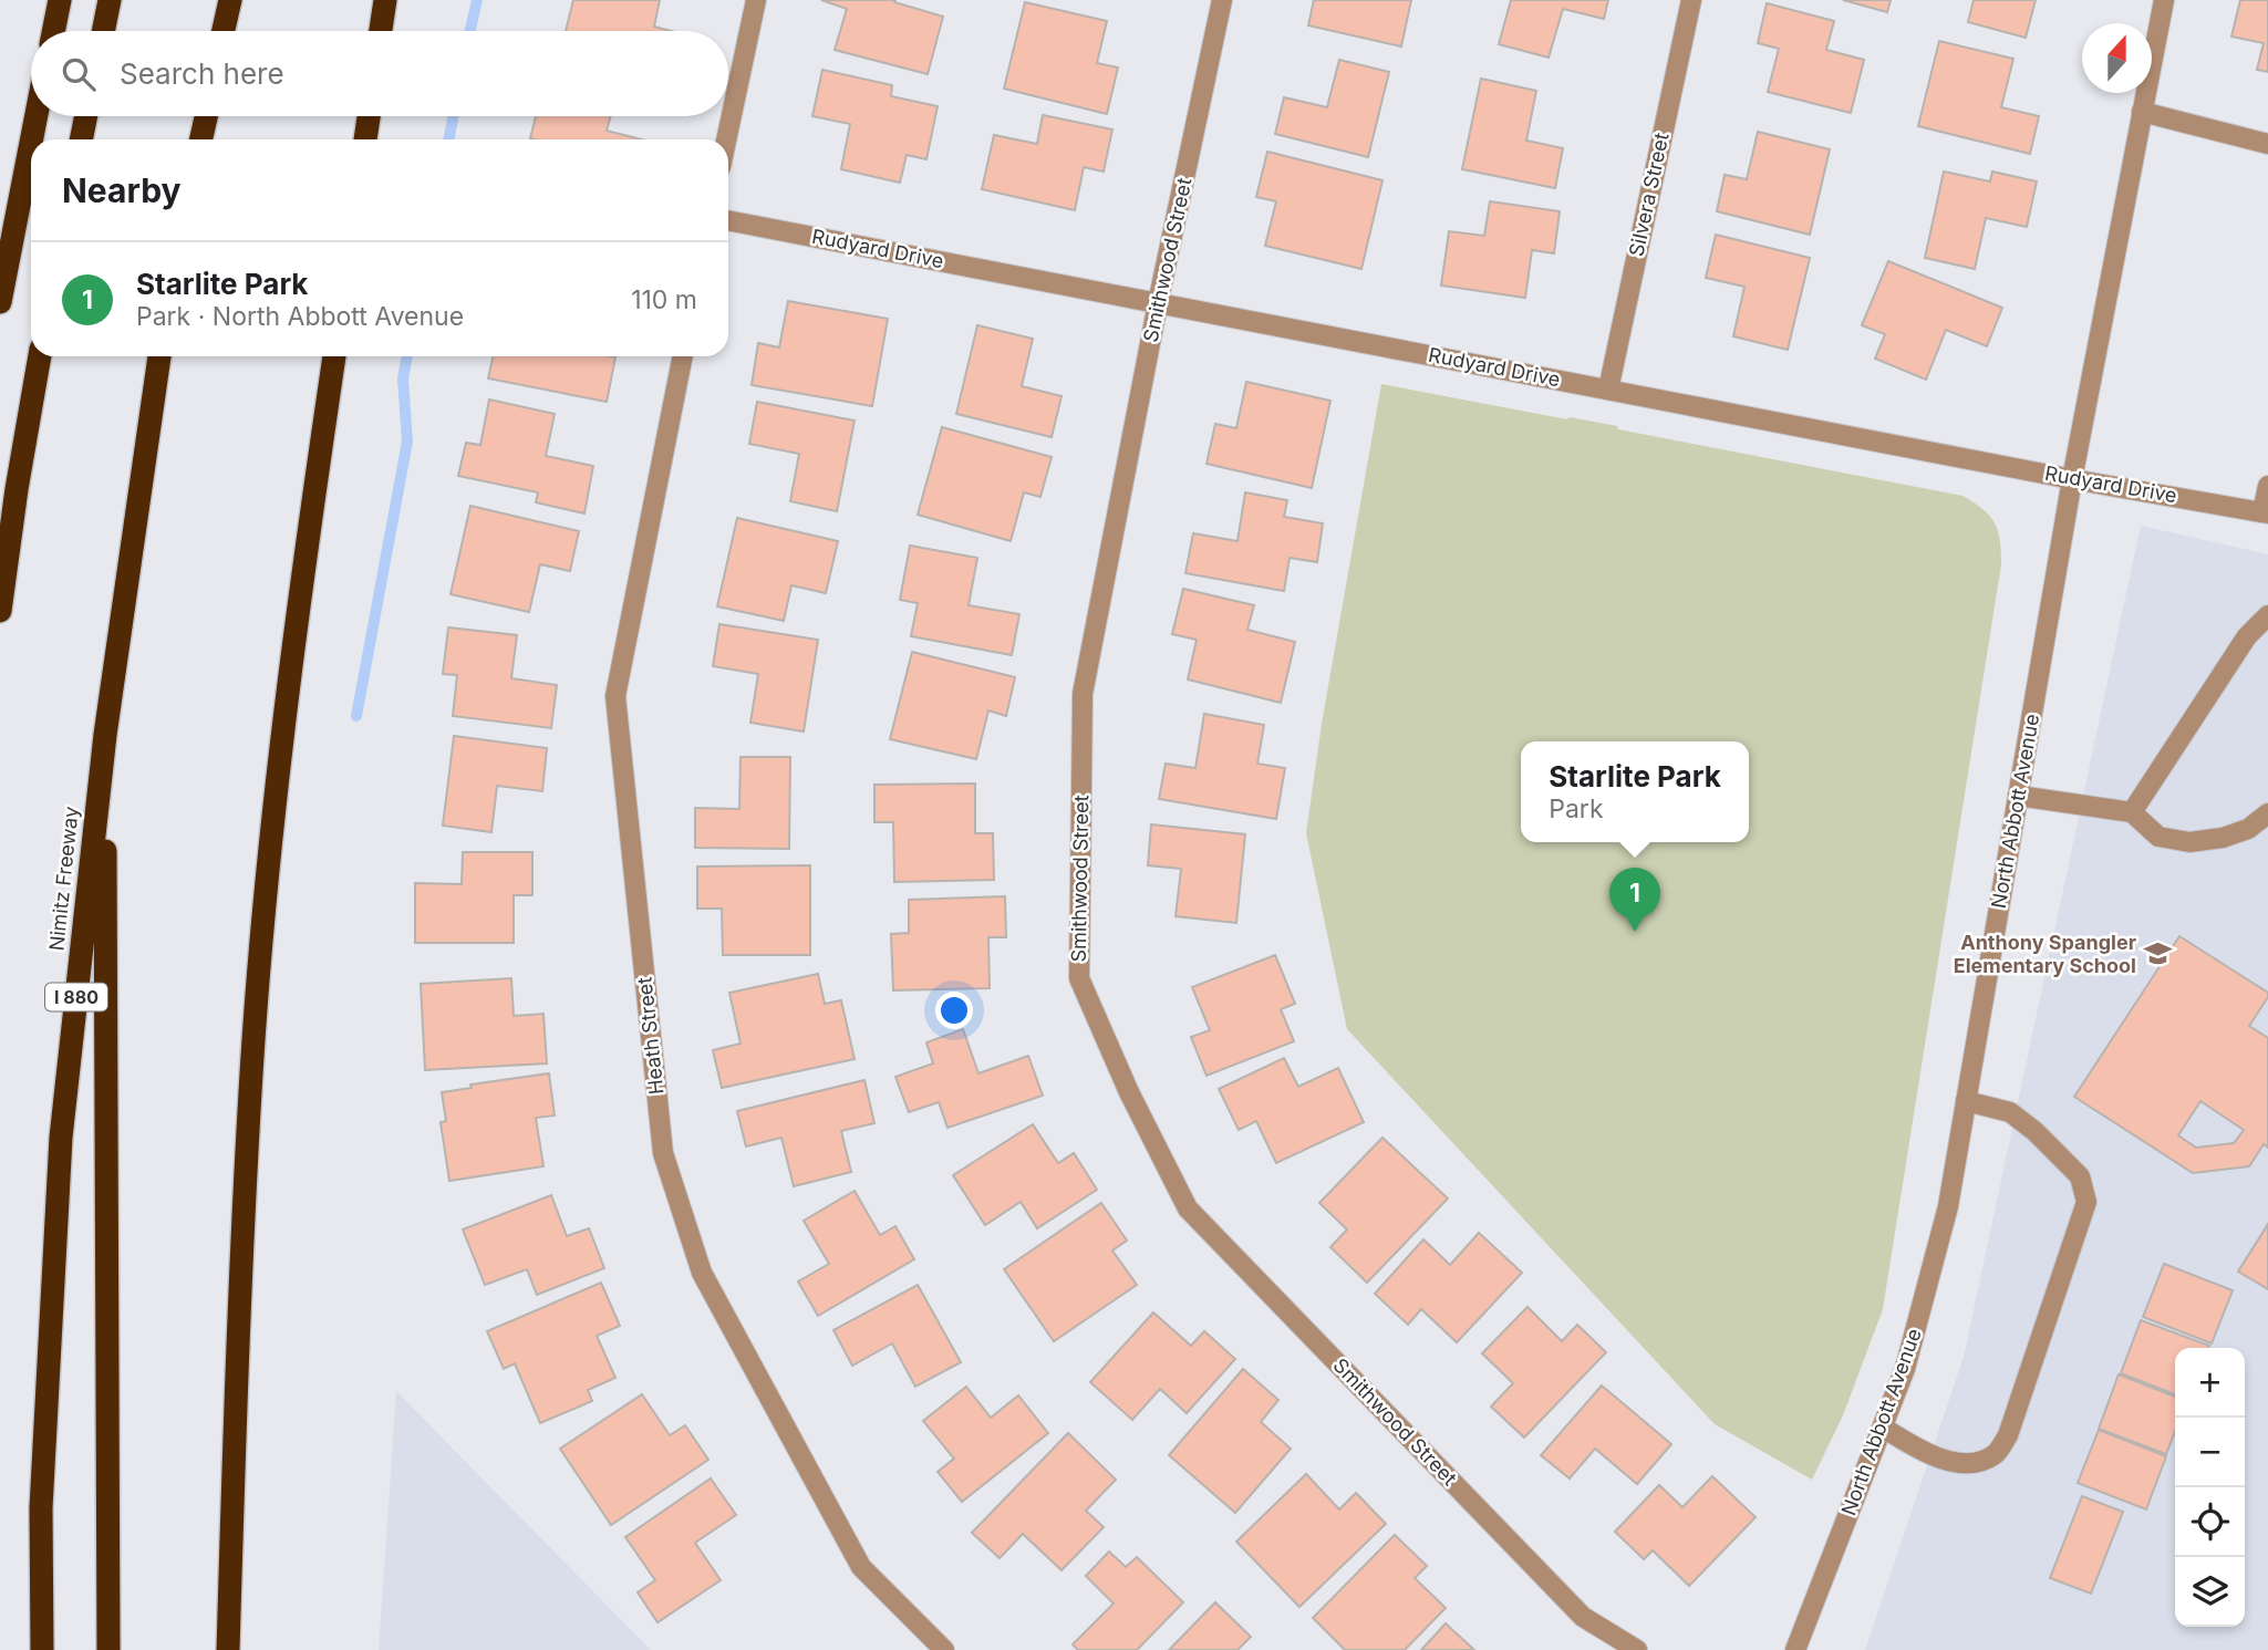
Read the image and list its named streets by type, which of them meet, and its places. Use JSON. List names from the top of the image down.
{
  "streets": {
    "highway": ["Nimitz Freeway", "I 880"],
    "street": [
      "Silvera Street",
      "Rudyard Drive",
      "Smithwood Street",
      "North Abbott Avenue",
      "Heath Street"
    ]
  },
  "crossings": [
    ["Silvera Street", "Rudyard Drive"],
    ["Rudyard Drive", "Smithwood Street"],
    ["Rudyard Drive", "North Abbott Avenue"]
  ],
  "places": {
    "school or university": ["Anthony Spangler Elementary School"]
  },
  "north": "top",
  "page": {
    "search": "Search here",
    "heading": "Nearby",
    "list": [
      {
        "mark": "1",
        "name": "Starlite Park",
        "note": "Park · North Abbott Avenue",
        "value": "110 m"
      }
    ],
    "popup": ["Starlite Park", "Park"],
    "pins": "1",
    "map_buttons": ["+", "−"]
  }
}
